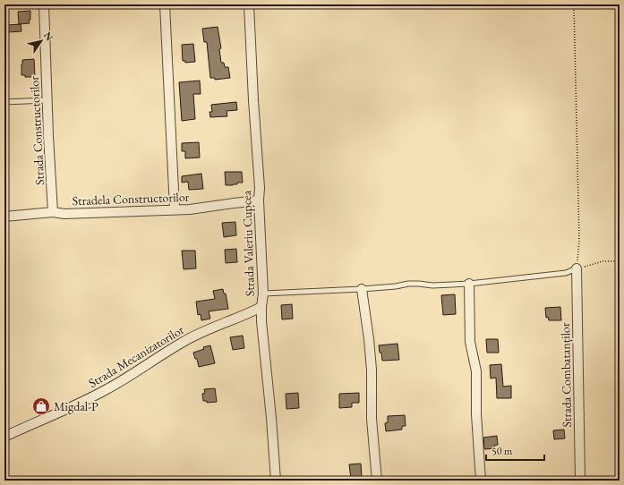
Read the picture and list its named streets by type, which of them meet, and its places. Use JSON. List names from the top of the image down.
{
  "streets": {
    "street": [
      "Strada Constructorilor",
      "Stradela Constructorilor",
      "Strada Valeriu Cupcea",
      "Strada Mecanizatorilor",
      "Strada Combatanților"
    ]
  },
  "crossings": [
    ["Strada Constructorilor", "Stradela Constructorilor"],
    ["Stradela Constructorilor", "Strada Valeriu Cupcea"],
    ["Strada Valeriu Cupcea", "Strada Mecanizatorilor"]
  ],
  "places": {
    "shop": ["Migdal-P"]
  },
  "scale_bar": "50 m",
  "north": "top right"
}
